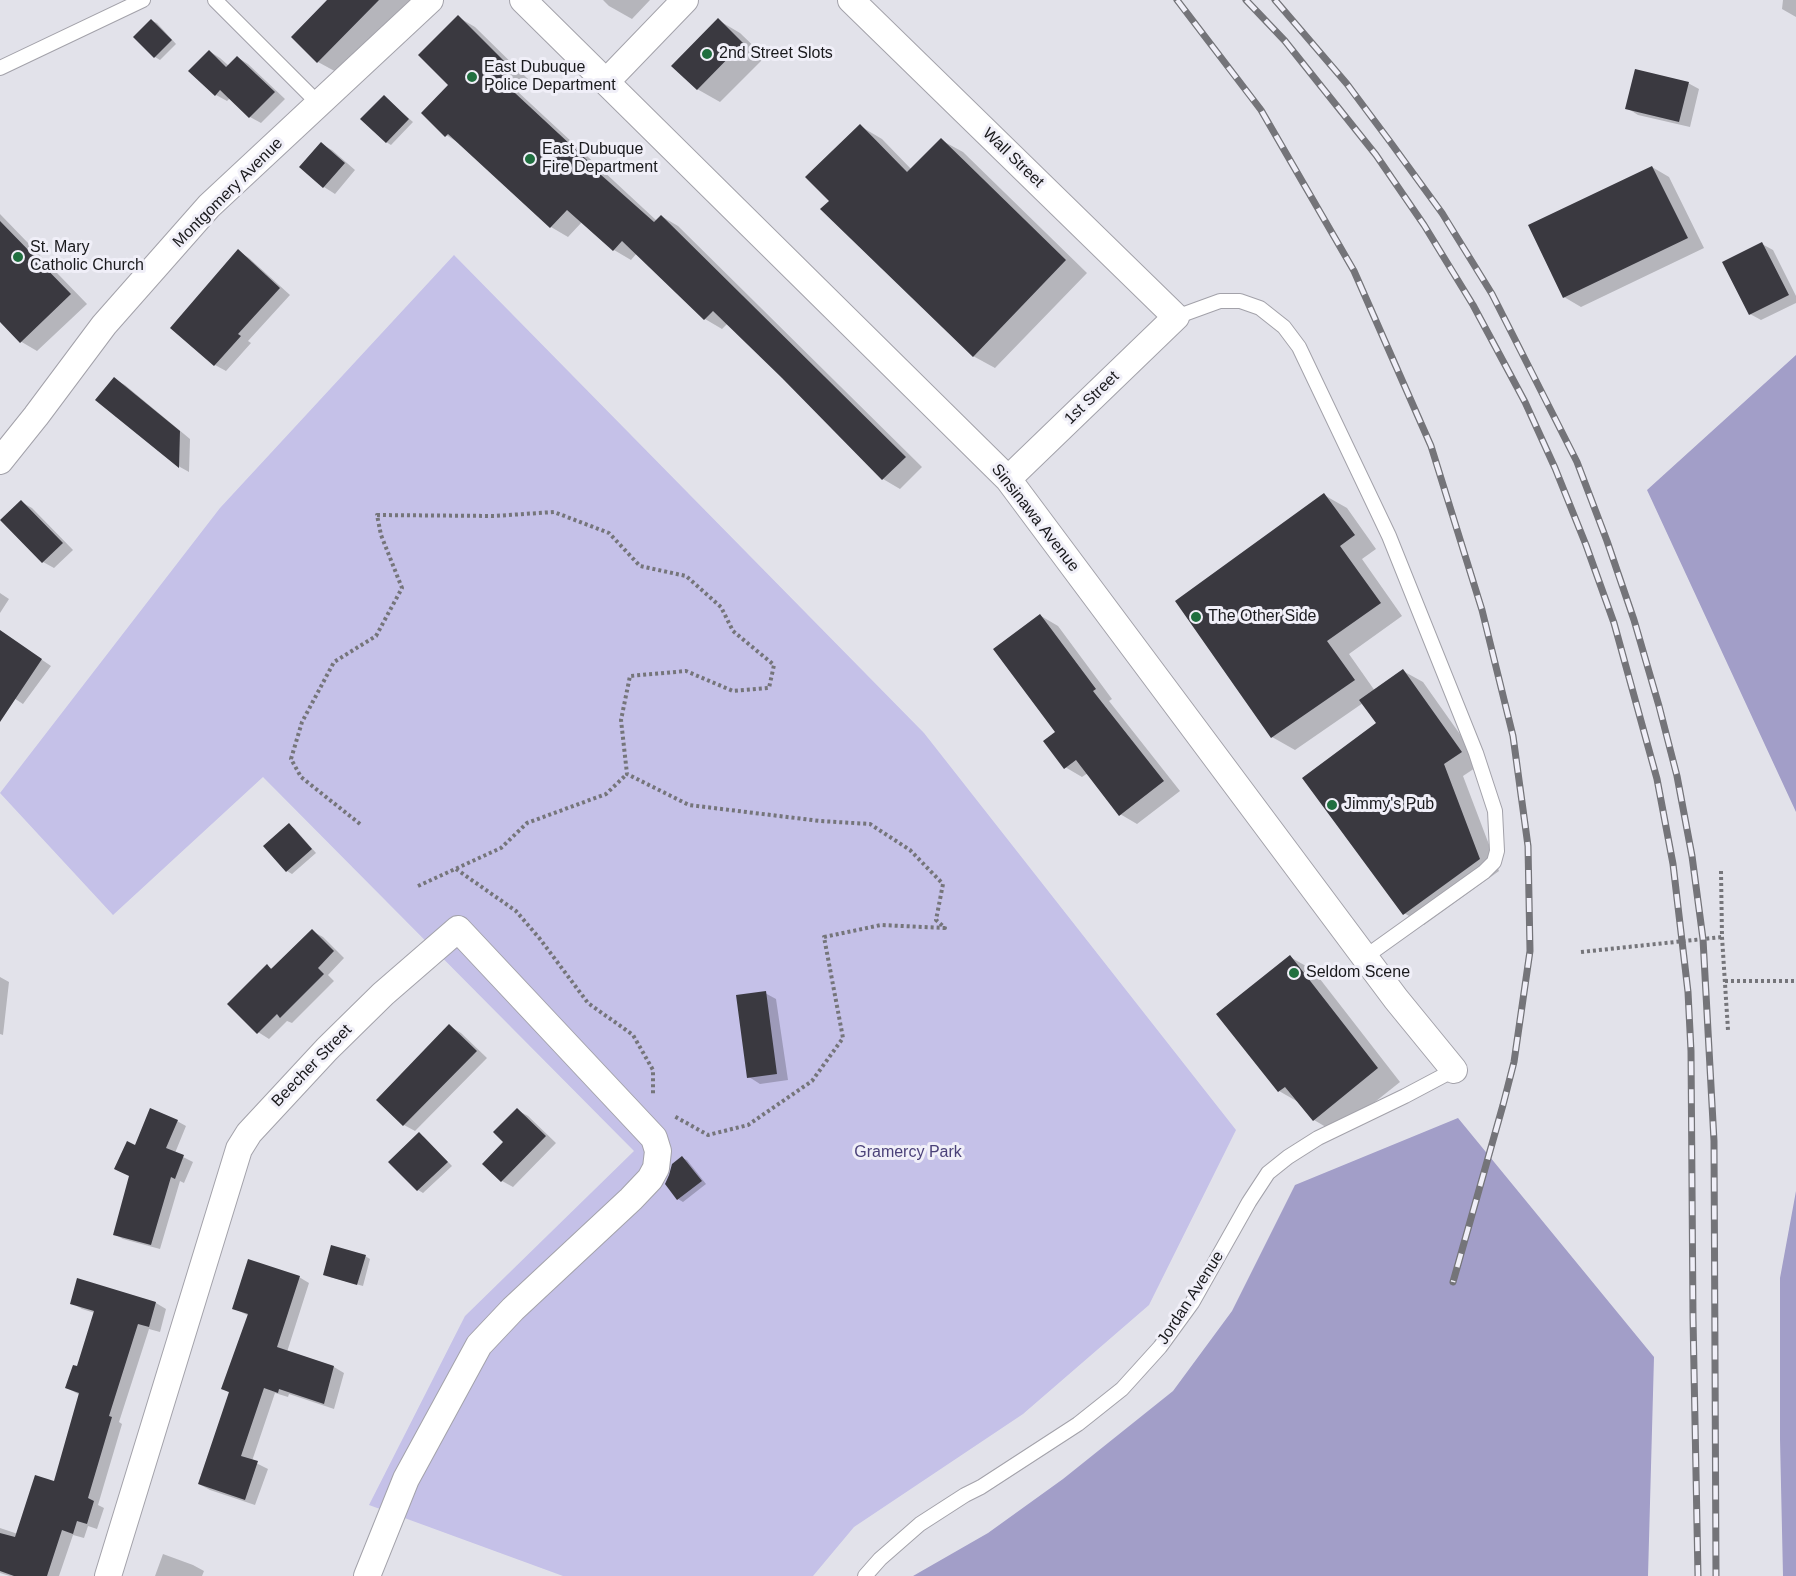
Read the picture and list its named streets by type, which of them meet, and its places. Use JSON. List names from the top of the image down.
{
  "streets": {
    "street": [
      "Wall Street",
      "Montgomery Avenue",
      "1st Street",
      "Sinsinawa Avenue",
      "Beecher Street"
    ],
    "lane": ["Jordan Avenue"]
  },
  "crossings": [
    ["Wall Street", "1st Street"],
    ["1st Street", "Sinsinawa Avenue"],
    ["Sinsinawa Avenue", "Jordan Avenue"]
  ],
  "parks": ["Gramercy Park"],
  "places": [
    "2nd Street Slots",
    "East Dubuque Police Department",
    "East Dubuque Fire Department",
    "St. Mary Catholic Church",
    "The Other Side",
    "Jimmy's Pub",
    "Seldom Scene"
  ]
}
